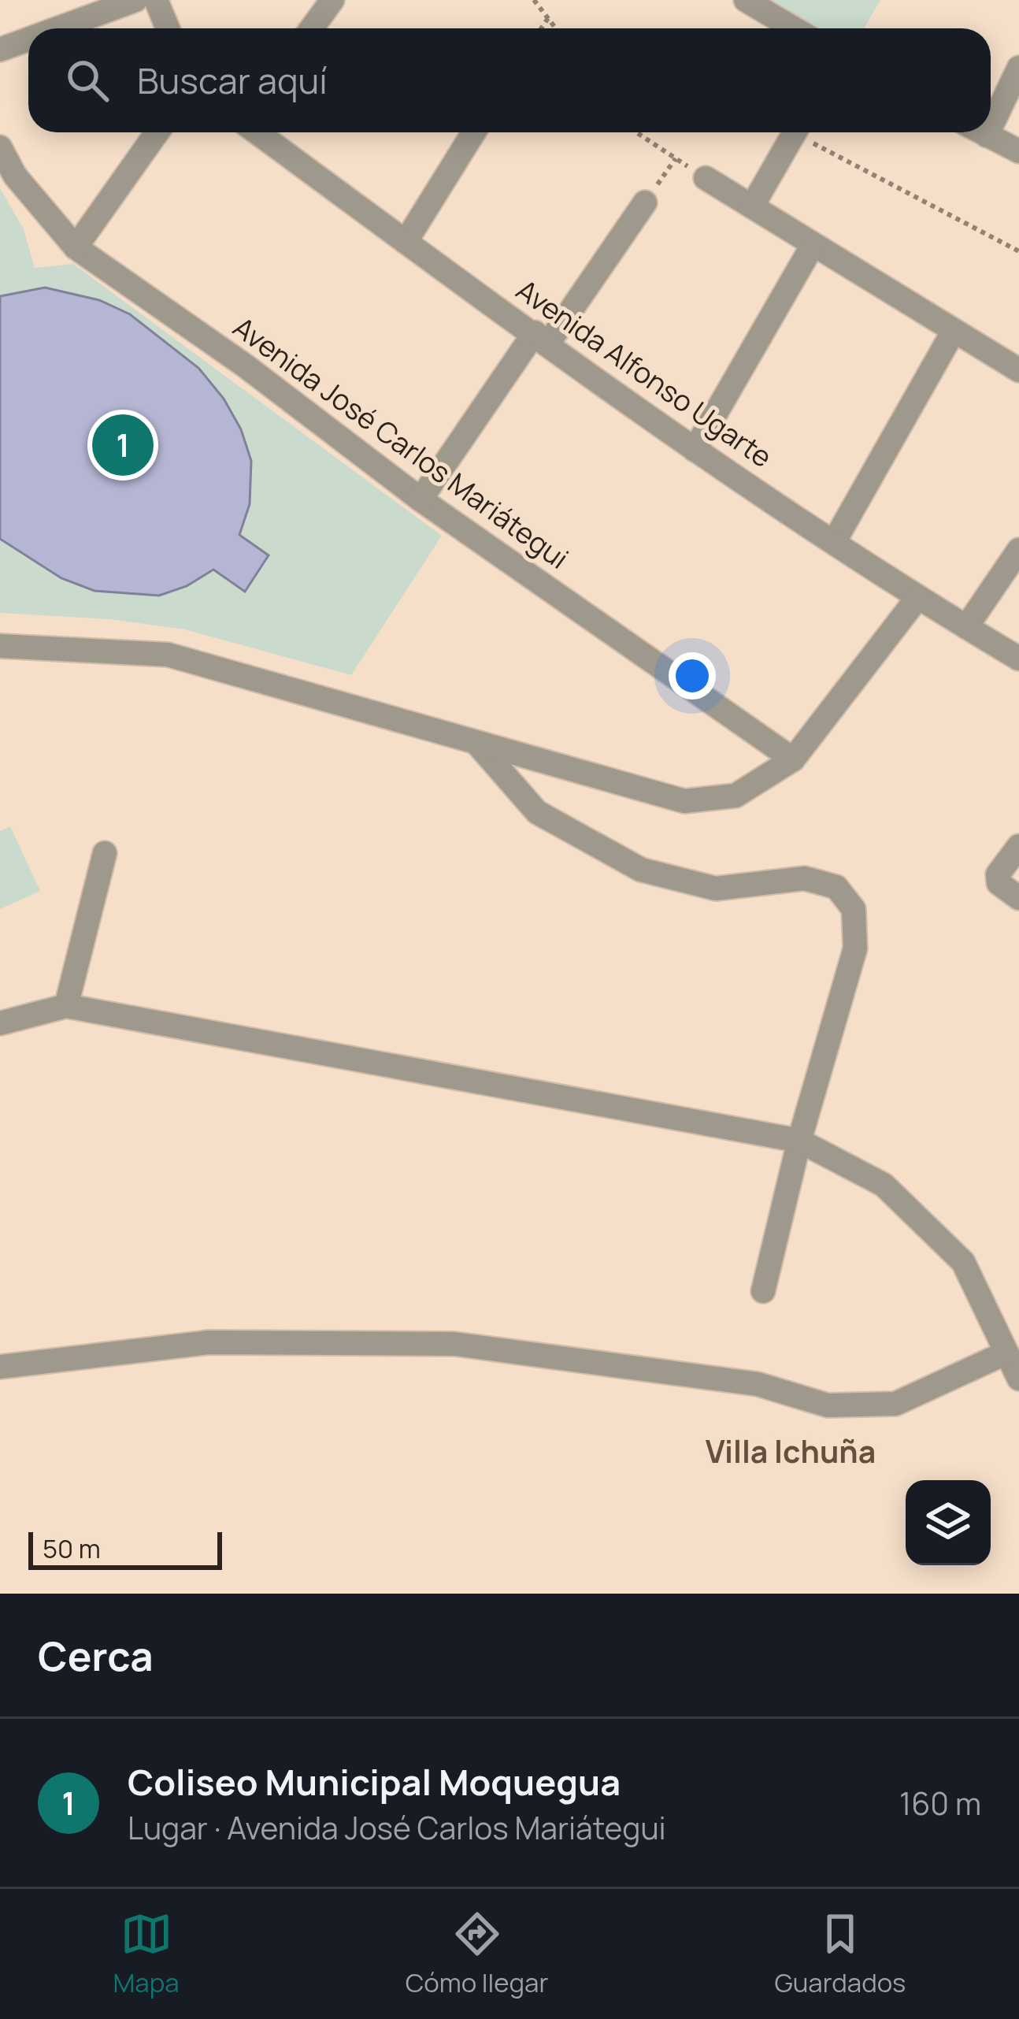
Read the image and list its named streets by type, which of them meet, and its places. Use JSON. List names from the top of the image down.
{
  "streets": {
    "street": ["Avenida Alfonso Ugarte", "Avenida José Carlos Mariátegui"]
  },
  "districts": ["Villa Ichuña"],
  "scale_bar": "50 m",
  "page": {
    "search": "Buscar aquí",
    "pins": "1",
    "scale": "50 m",
    "heading": "Cerca",
    "list": [
      {
        "mark": "1",
        "name": "Coliseo Municipal Moquegua",
        "note": "Lugar · Avenida José Carlos Mariátegui",
        "value": "160 m"
      }
    ],
    "nav": ["Mapa", "Cómo llegar", "Guardados"]
  }
}
